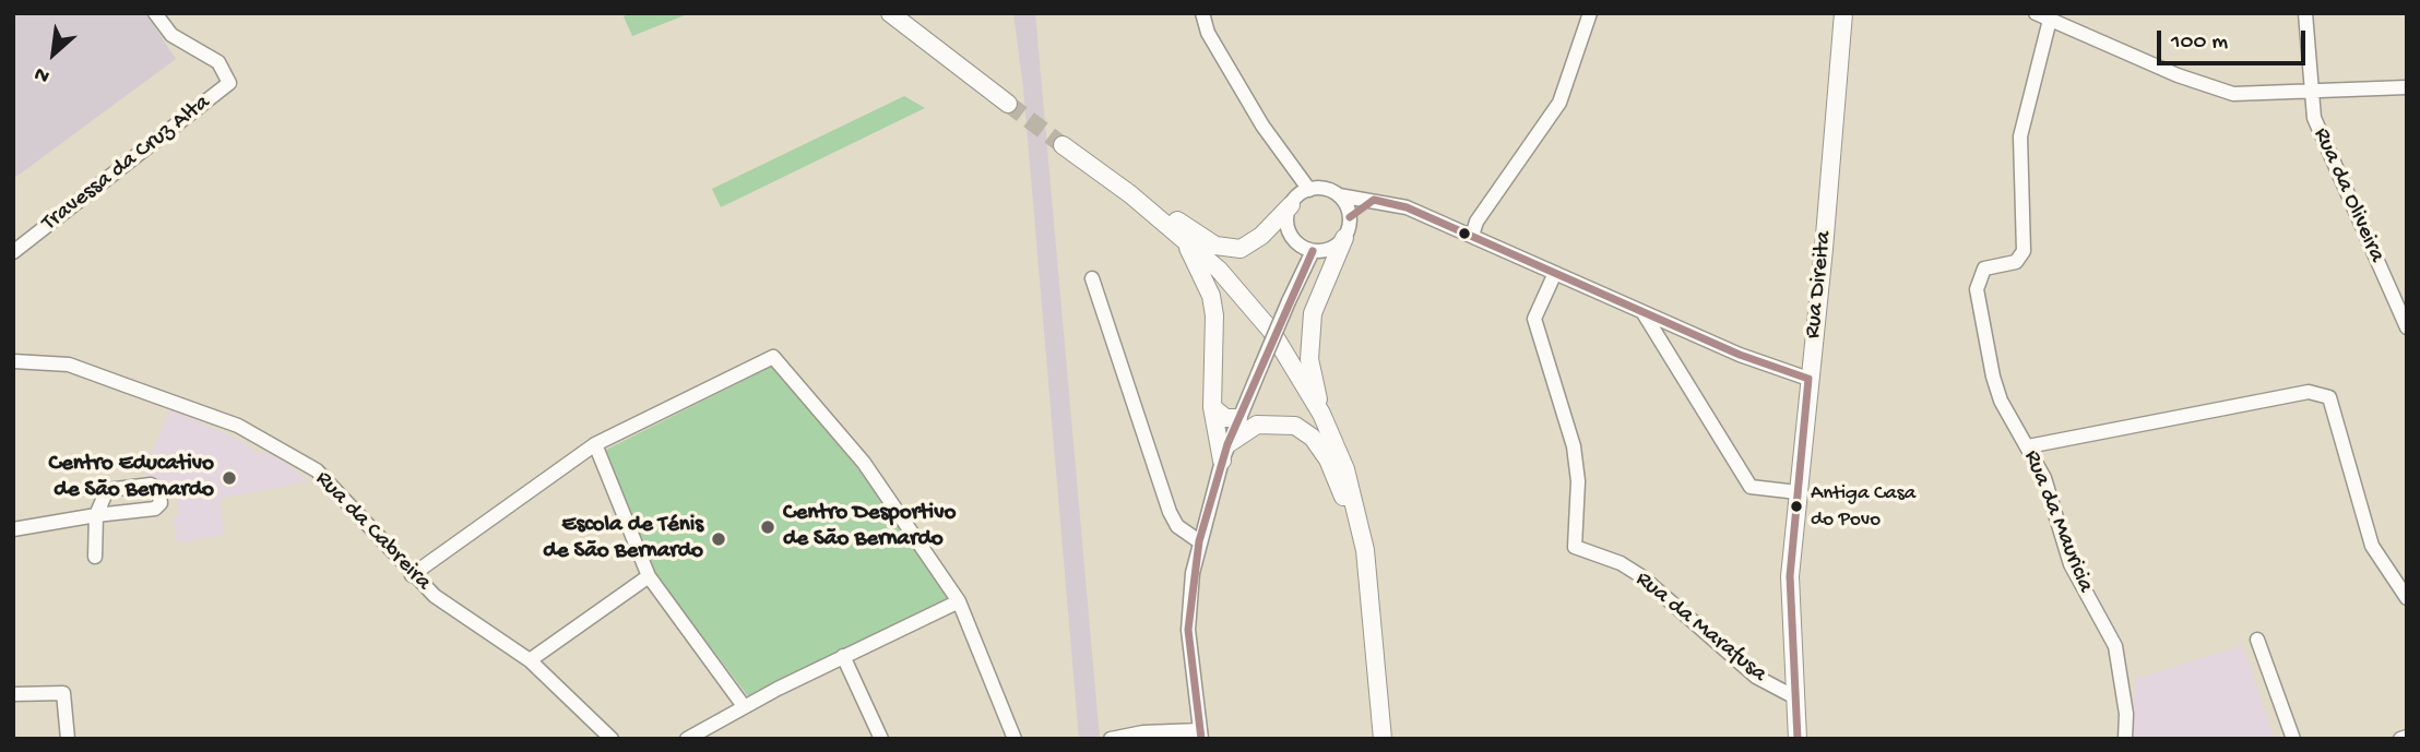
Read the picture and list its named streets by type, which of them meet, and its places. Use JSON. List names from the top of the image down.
{
  "streets": {
    "main road": ["Rua Direita"],
    "street": [
      "Travessa da Cruz Alta",
      "Rua da Oliveira",
      "Rua da Mauricia",
      "Rua da Cabreira",
      "Rua da Marafusa"
    ]
  },
  "crossings": [
    ["Rua Direita", "Rua da Marafusa"]
  ],
  "places": [
    "Centro Educativo de São Bernardo",
    "Antiga Casa do Povo",
    "Centro Desportivo de São Bernardo",
    "Escola de Ténis de São Bernardo"
  ],
  "scale_bar": "100 m",
  "north": "bottom left"
}
